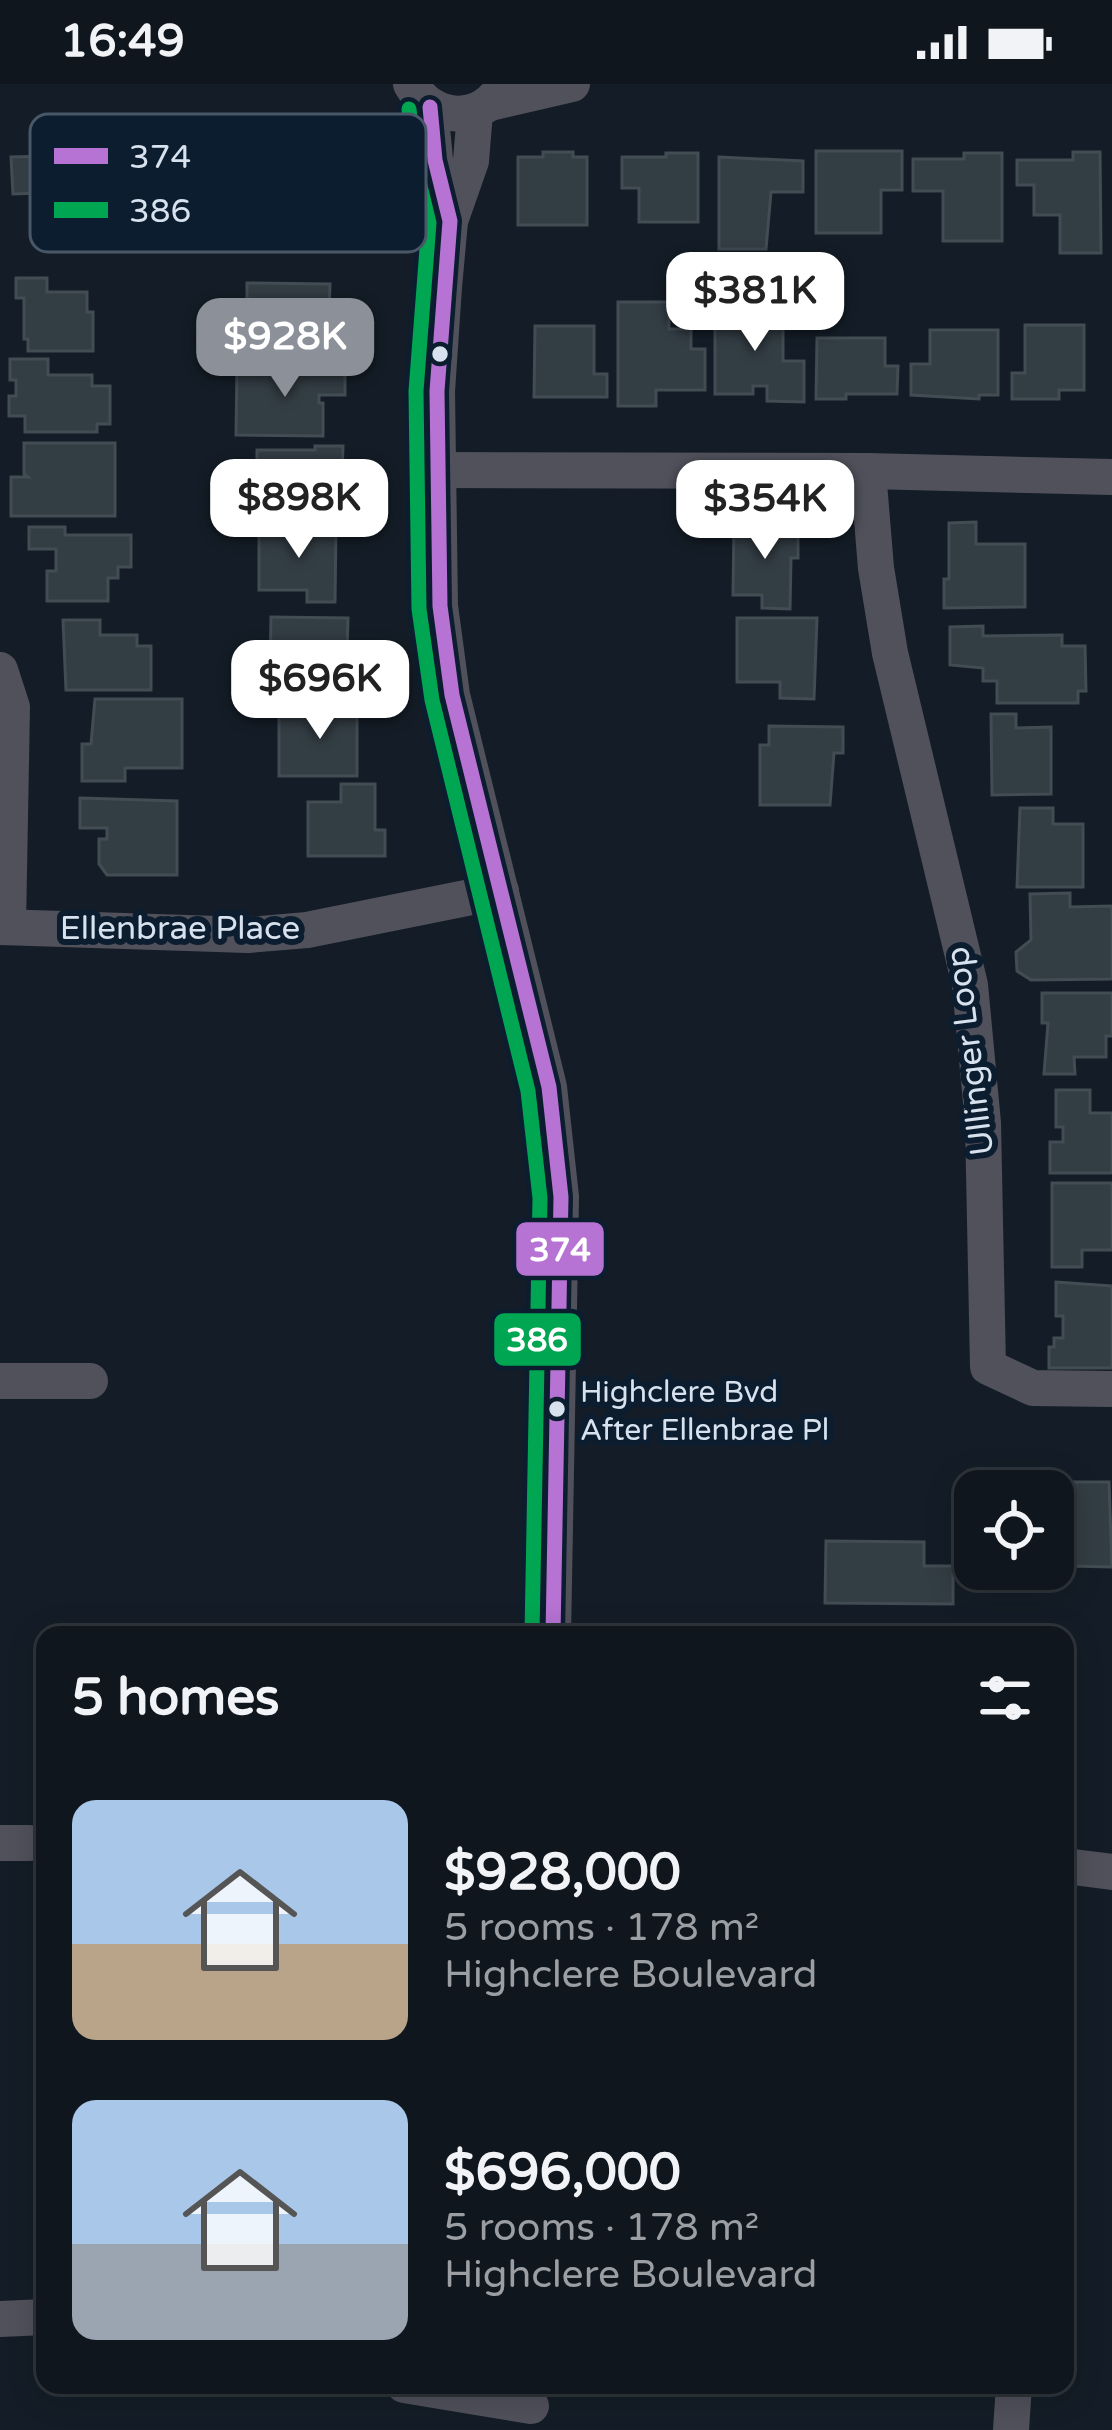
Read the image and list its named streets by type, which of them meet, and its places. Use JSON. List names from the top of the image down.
{
  "streets": {
    "street": ["Ellenbrae Place", "Ullinger Loop"]
  },
  "places": ["Highclere Bvd After Ellenbrae Pl"],
  "lines": ["transit line 374", "transit line 386"],
  "legend": ["374", "386"],
  "page": {
    "status": "16:49",
    "price": [
      "$381K",
      "$928K",
      "$898K",
      "$354K",
      "$696K"
    ],
    "heading": "5 homes",
    "list": [
      {
        "name": "$928,000",
        "note": "5 rooms · 178 m² · Highclere Boulevard"
      },
      {
        "name": "$696,000",
        "note": "5 rooms · 178 m² · Highclere Boulevard"
      }
    ]
  }
}
